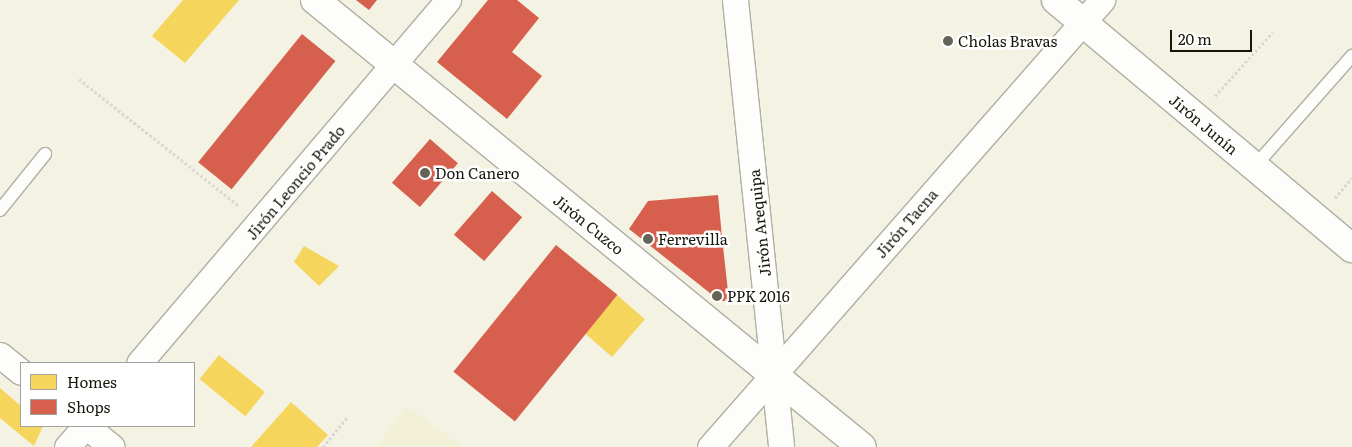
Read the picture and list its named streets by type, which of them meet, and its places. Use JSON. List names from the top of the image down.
{
  "streets": {
    "street": [
      "Jirón Junín",
      "Jirón Leoncio Prado",
      "Jirón Arequipa",
      "Jirón Tacna",
      "Jirón Cuzco"
    ]
  },
  "crossings": [
    ["Jirón Junín", "Jirón Tacna"],
    ["Jirón Leoncio Prado", "Jirón Cuzco"],
    ["Jirón Arequipa", "Jirón Tacna"],
    ["Jirón Arequipa", "Jirón Cuzco"],
    ["Jirón Tacna", "Jirón Cuzco"]
  ],
  "places": [
    "Cholas Bravas",
    "Don Canero",
    "Ferrevilla",
    "PPK 2016"
  ],
  "legend": ["Homes", "Shops"],
  "scale_bar": "20 m"
}
